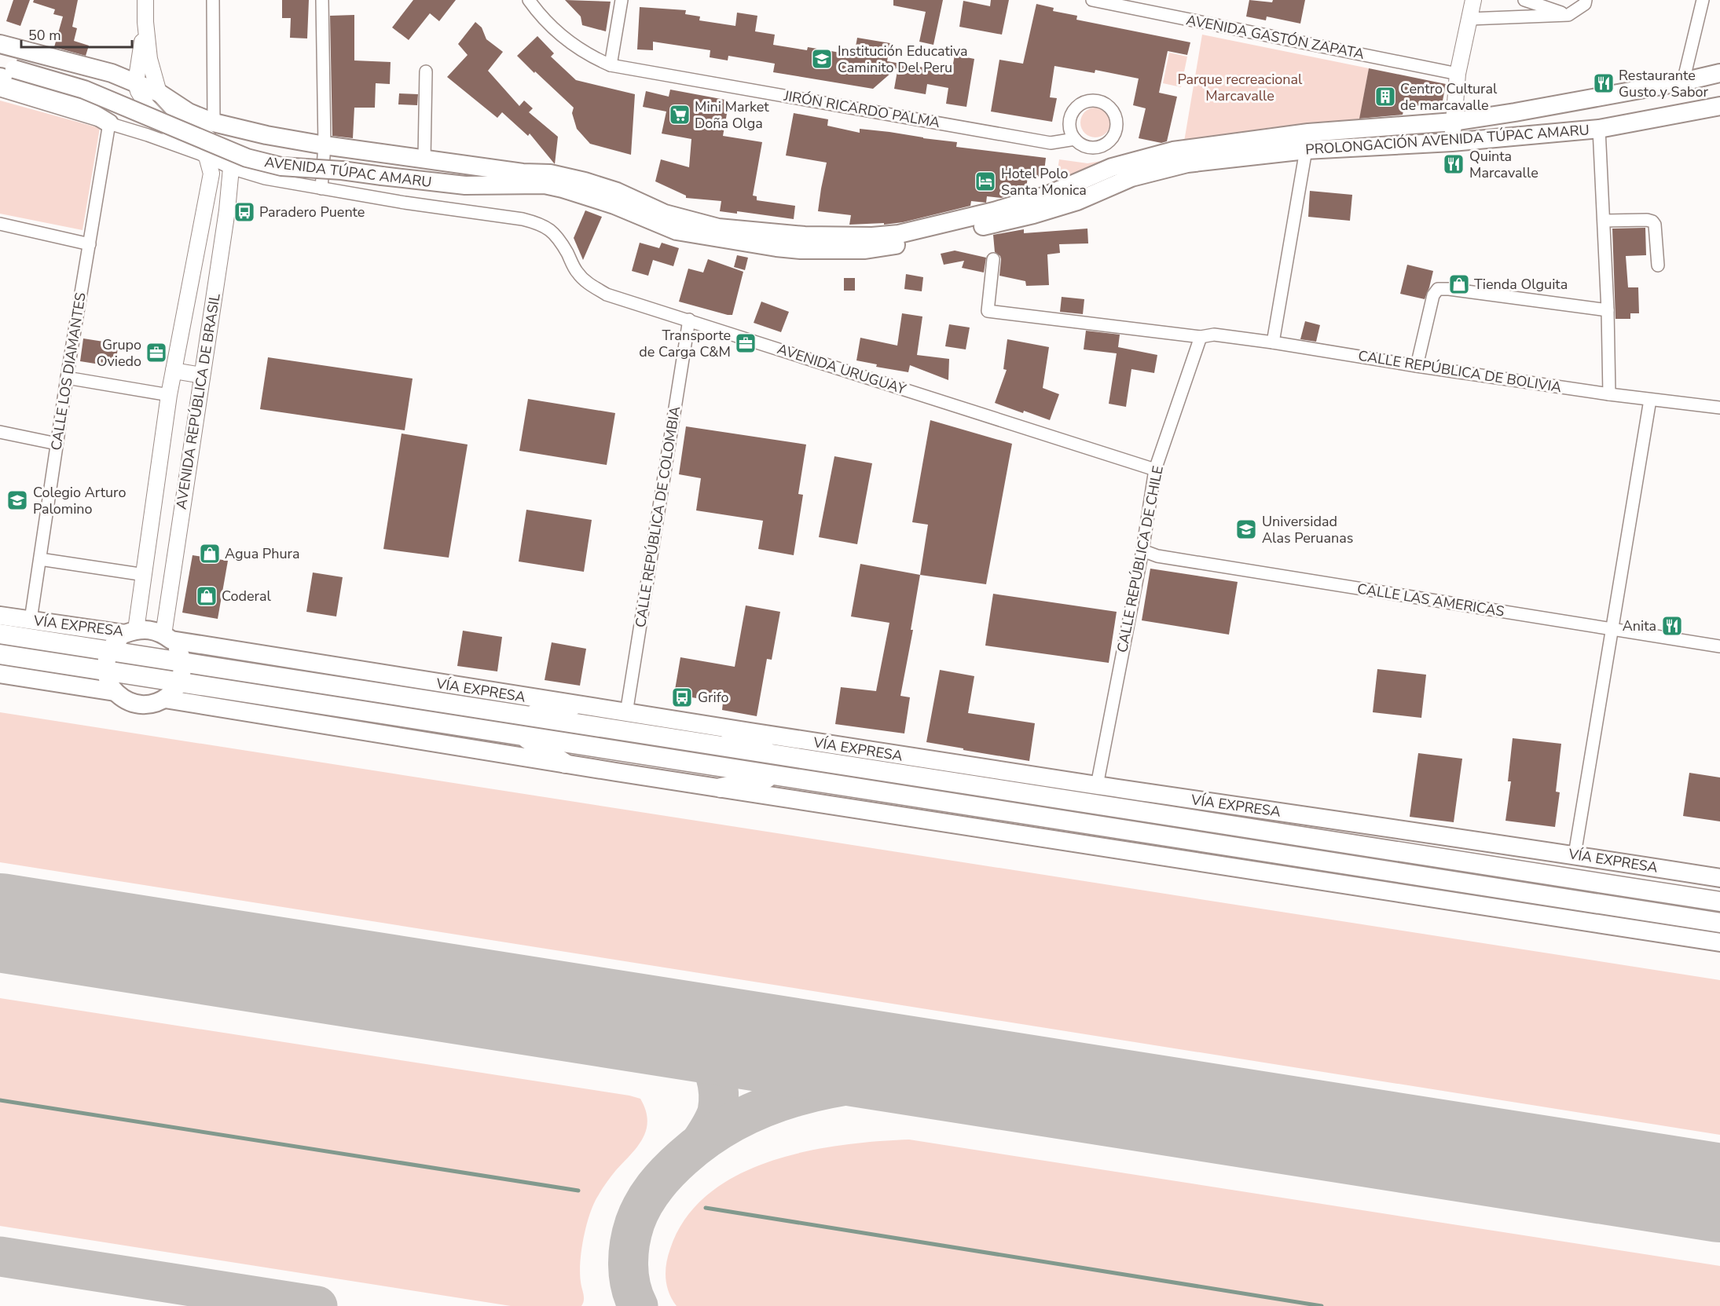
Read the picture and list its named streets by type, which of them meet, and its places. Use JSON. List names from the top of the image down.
{
  "streets": {
    "main road": ["PROLONGACIÓN AVENIDA TÚPAC AMARU", "AVENIDA TÚPAC AMARU", "VÍA EXPRESA"],
    "street": [
      "AVENIDA GASTÓN ZAPATA",
      "JIRÓN RICARDO PALMA",
      "AVENIDA URUGUAY",
      "CALLE LOS DIAMANTES",
      "CALLE REPÚBLICA DE BOLIVIA",
      "AVENIDA REPÚBLICA DE BRASIL",
      "CALLE REPÚBLICA DE COLOMBIA",
      "CALLE REPÚBLICA DE CHILE",
      "CALLE LAS AMERICAS"
    ]
  },
  "crossings": [
    ["PROLONGACIÓN AVENIDA TÚPAC AMARU", "AVENIDA TÚPAC AMARU"],
    ["AVENIDA URUGUAY", "CALLE REPÚBLICA DE COLOMBIA"],
    ["AVENIDA URUGUAY", "CALLE REPÚBLICA DE CHILE"],
    ["CALLE LOS DIAMANTES", "VÍA EXPRESA"],
    ["CALLE REPÚBLICA DE BOLIVIA", "CALLE REPÚBLICA DE CHILE"],
    ["AVENIDA REPÚBLICA DE BRASIL", "VÍA EXPRESA"],
    ["CALLE REPÚBLICA DE COLOMBIA", "VÍA EXPRESA"],
    ["CALLE REPÚBLICA DE CHILE", "CALLE LAS AMERICAS"],
    ["CALLE REPÚBLICA DE CHILE", "VÍA EXPRESA"]
  ],
  "parks": ["Parque recreacional Marcavalle"],
  "places": {
    "school or university": ["Institución Educativa Caminito Del Peru", "Colegio Arturo Palomino", "Universidad Alas Peruanas"],
    "restaurant": ["Restaurante Gusto y Sabor", "Quinta Marcavalle", "Anita"],
    "building": ["Centro Cultural de marcavalle"],
    "supermarket": ["Mini Market Doña Olga"],
    "hotel": ["Hotel Polo Santa Monica"],
    "bus stop": ["Paradero Puente", "Grifo"],
    "shop": ["Tienda Olguita", "Agua Phura", "Coderal"],
    "office": ["Transporte de Carga C&M", "Grupo Oviedo"]
  },
  "scale_bar": "50 m"
}
